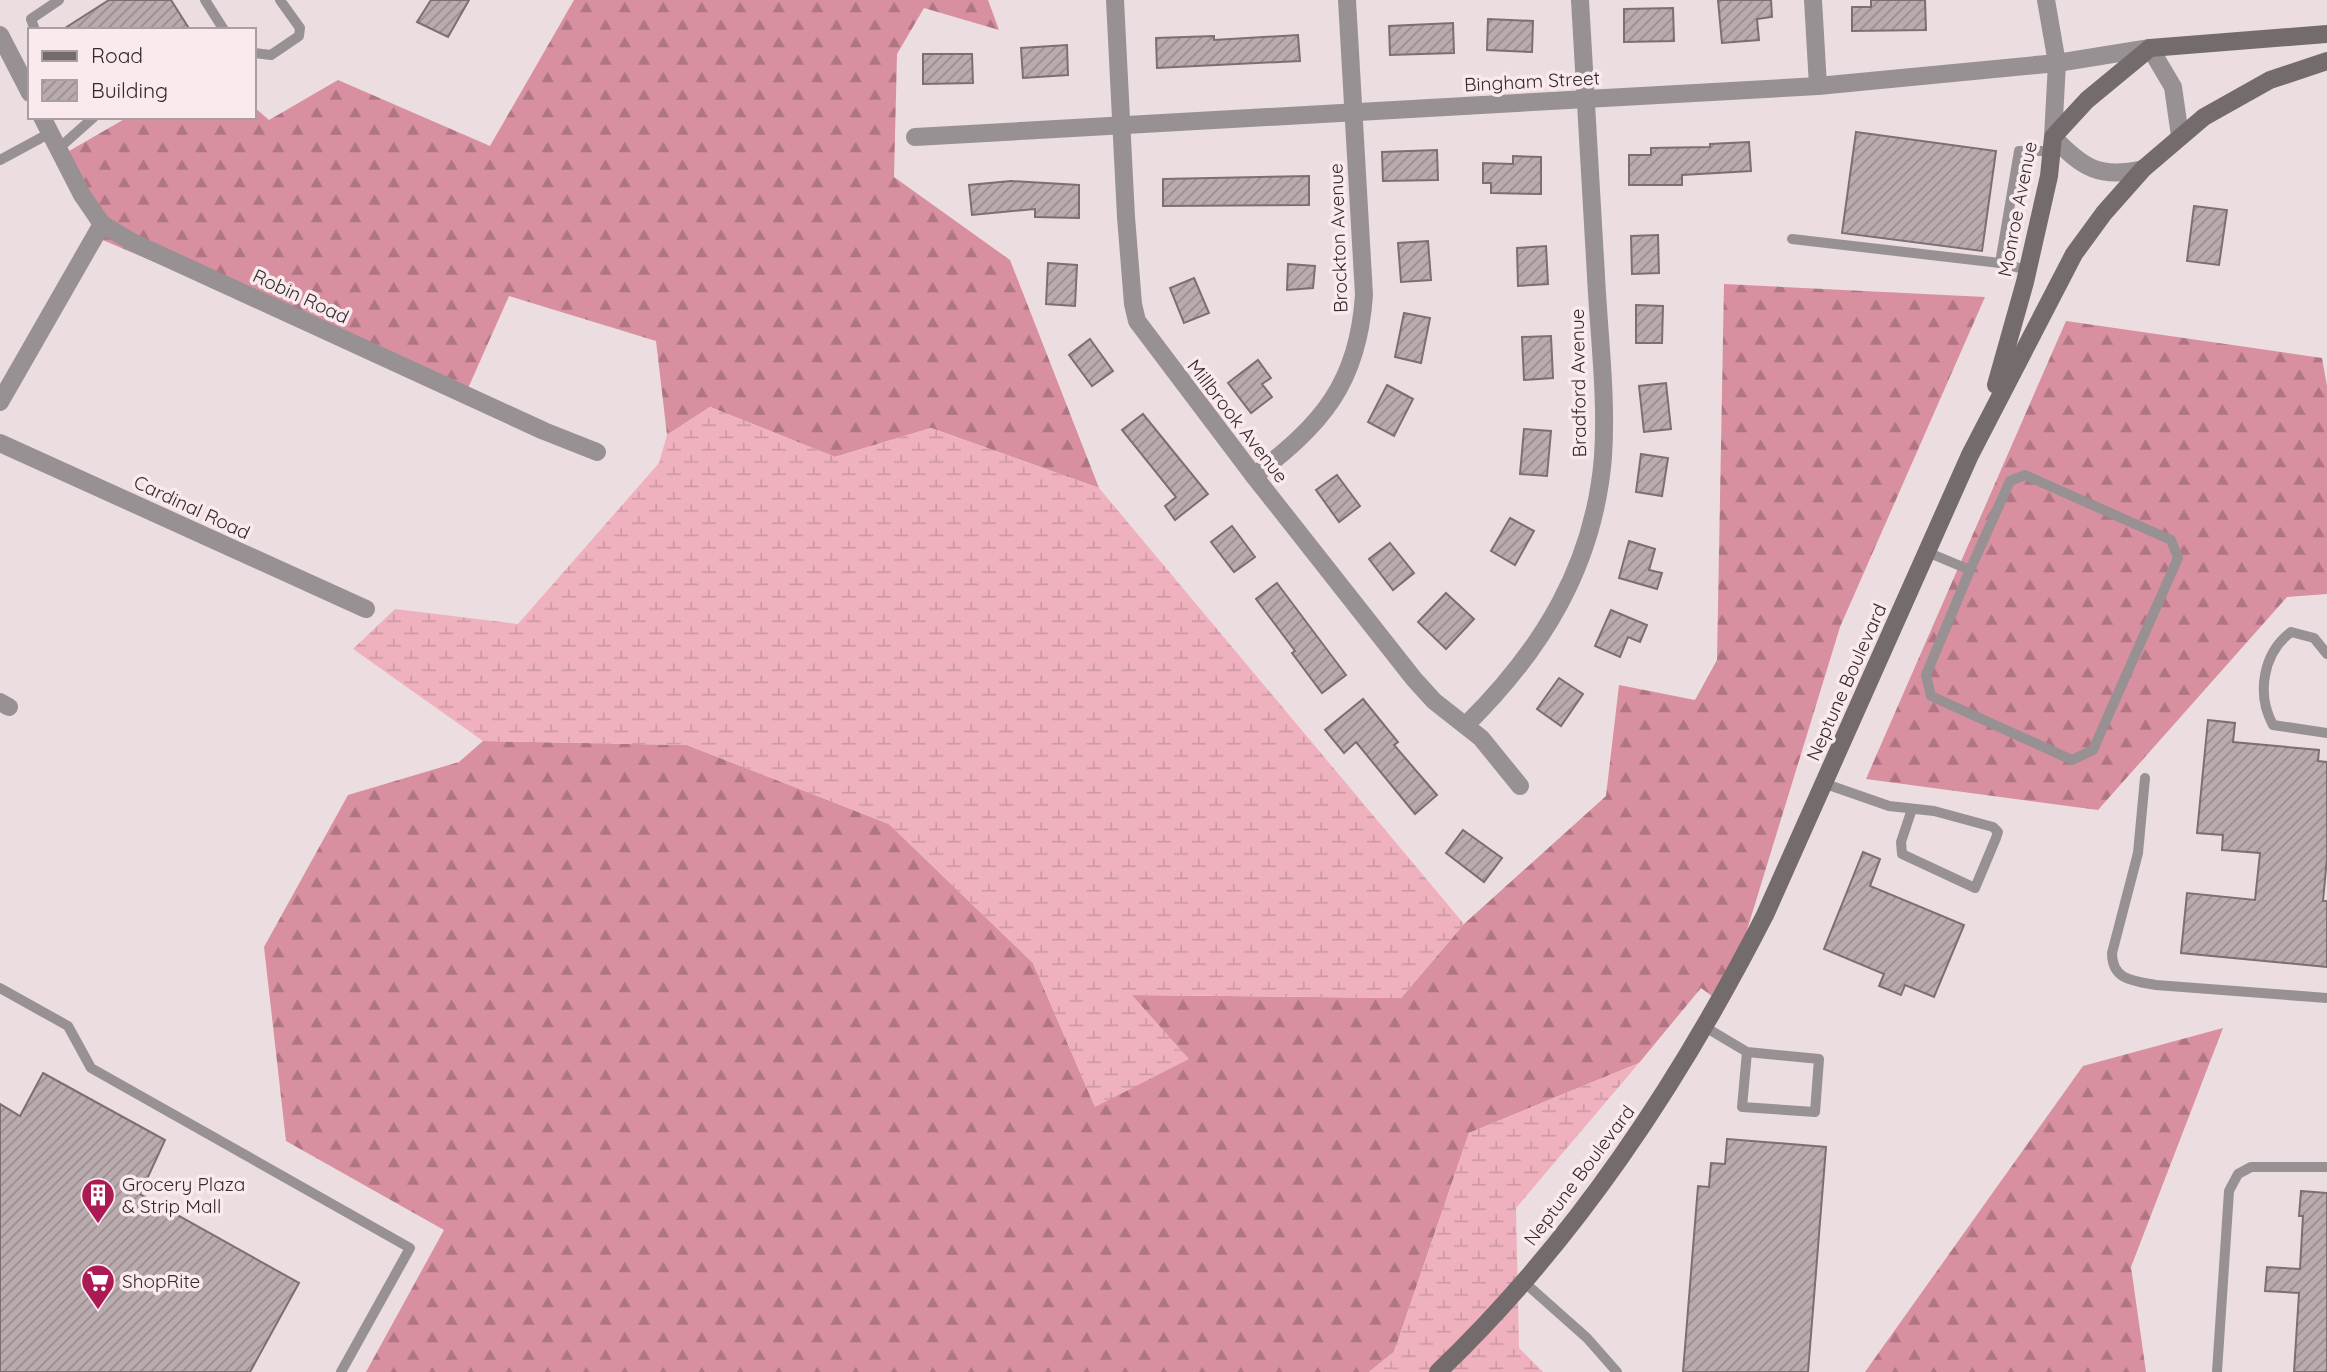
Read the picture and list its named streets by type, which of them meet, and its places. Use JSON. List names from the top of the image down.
{
  "streets": {
    "street": [
      "Bingham Street",
      "Monroe Avenue",
      "Brockton Avenue",
      "Robin Road",
      "Bradford Avenue",
      "Millbrook Avenue",
      "Cardinal Road",
      "Neptune Boulevard"
    ]
  },
  "crossings": [
    ["Bingham Street", "Monroe Avenue"],
    ["Bingham Street", "Brockton Avenue"],
    ["Bingham Street", "Bradford Avenue"],
    ["Bingham Street", "Millbrook Avenue"],
    ["Monroe Avenue", "Neptune Boulevard"],
    ["Brockton Avenue", "Millbrook Avenue"],
    ["Bradford Avenue", "Millbrook Avenue"]
  ],
  "places": {
    "building": ["Grocery Plaza & Strip Mall"],
    "supermarket": ["ShopRite"]
  },
  "legend": ["Road", "Building"]
}
